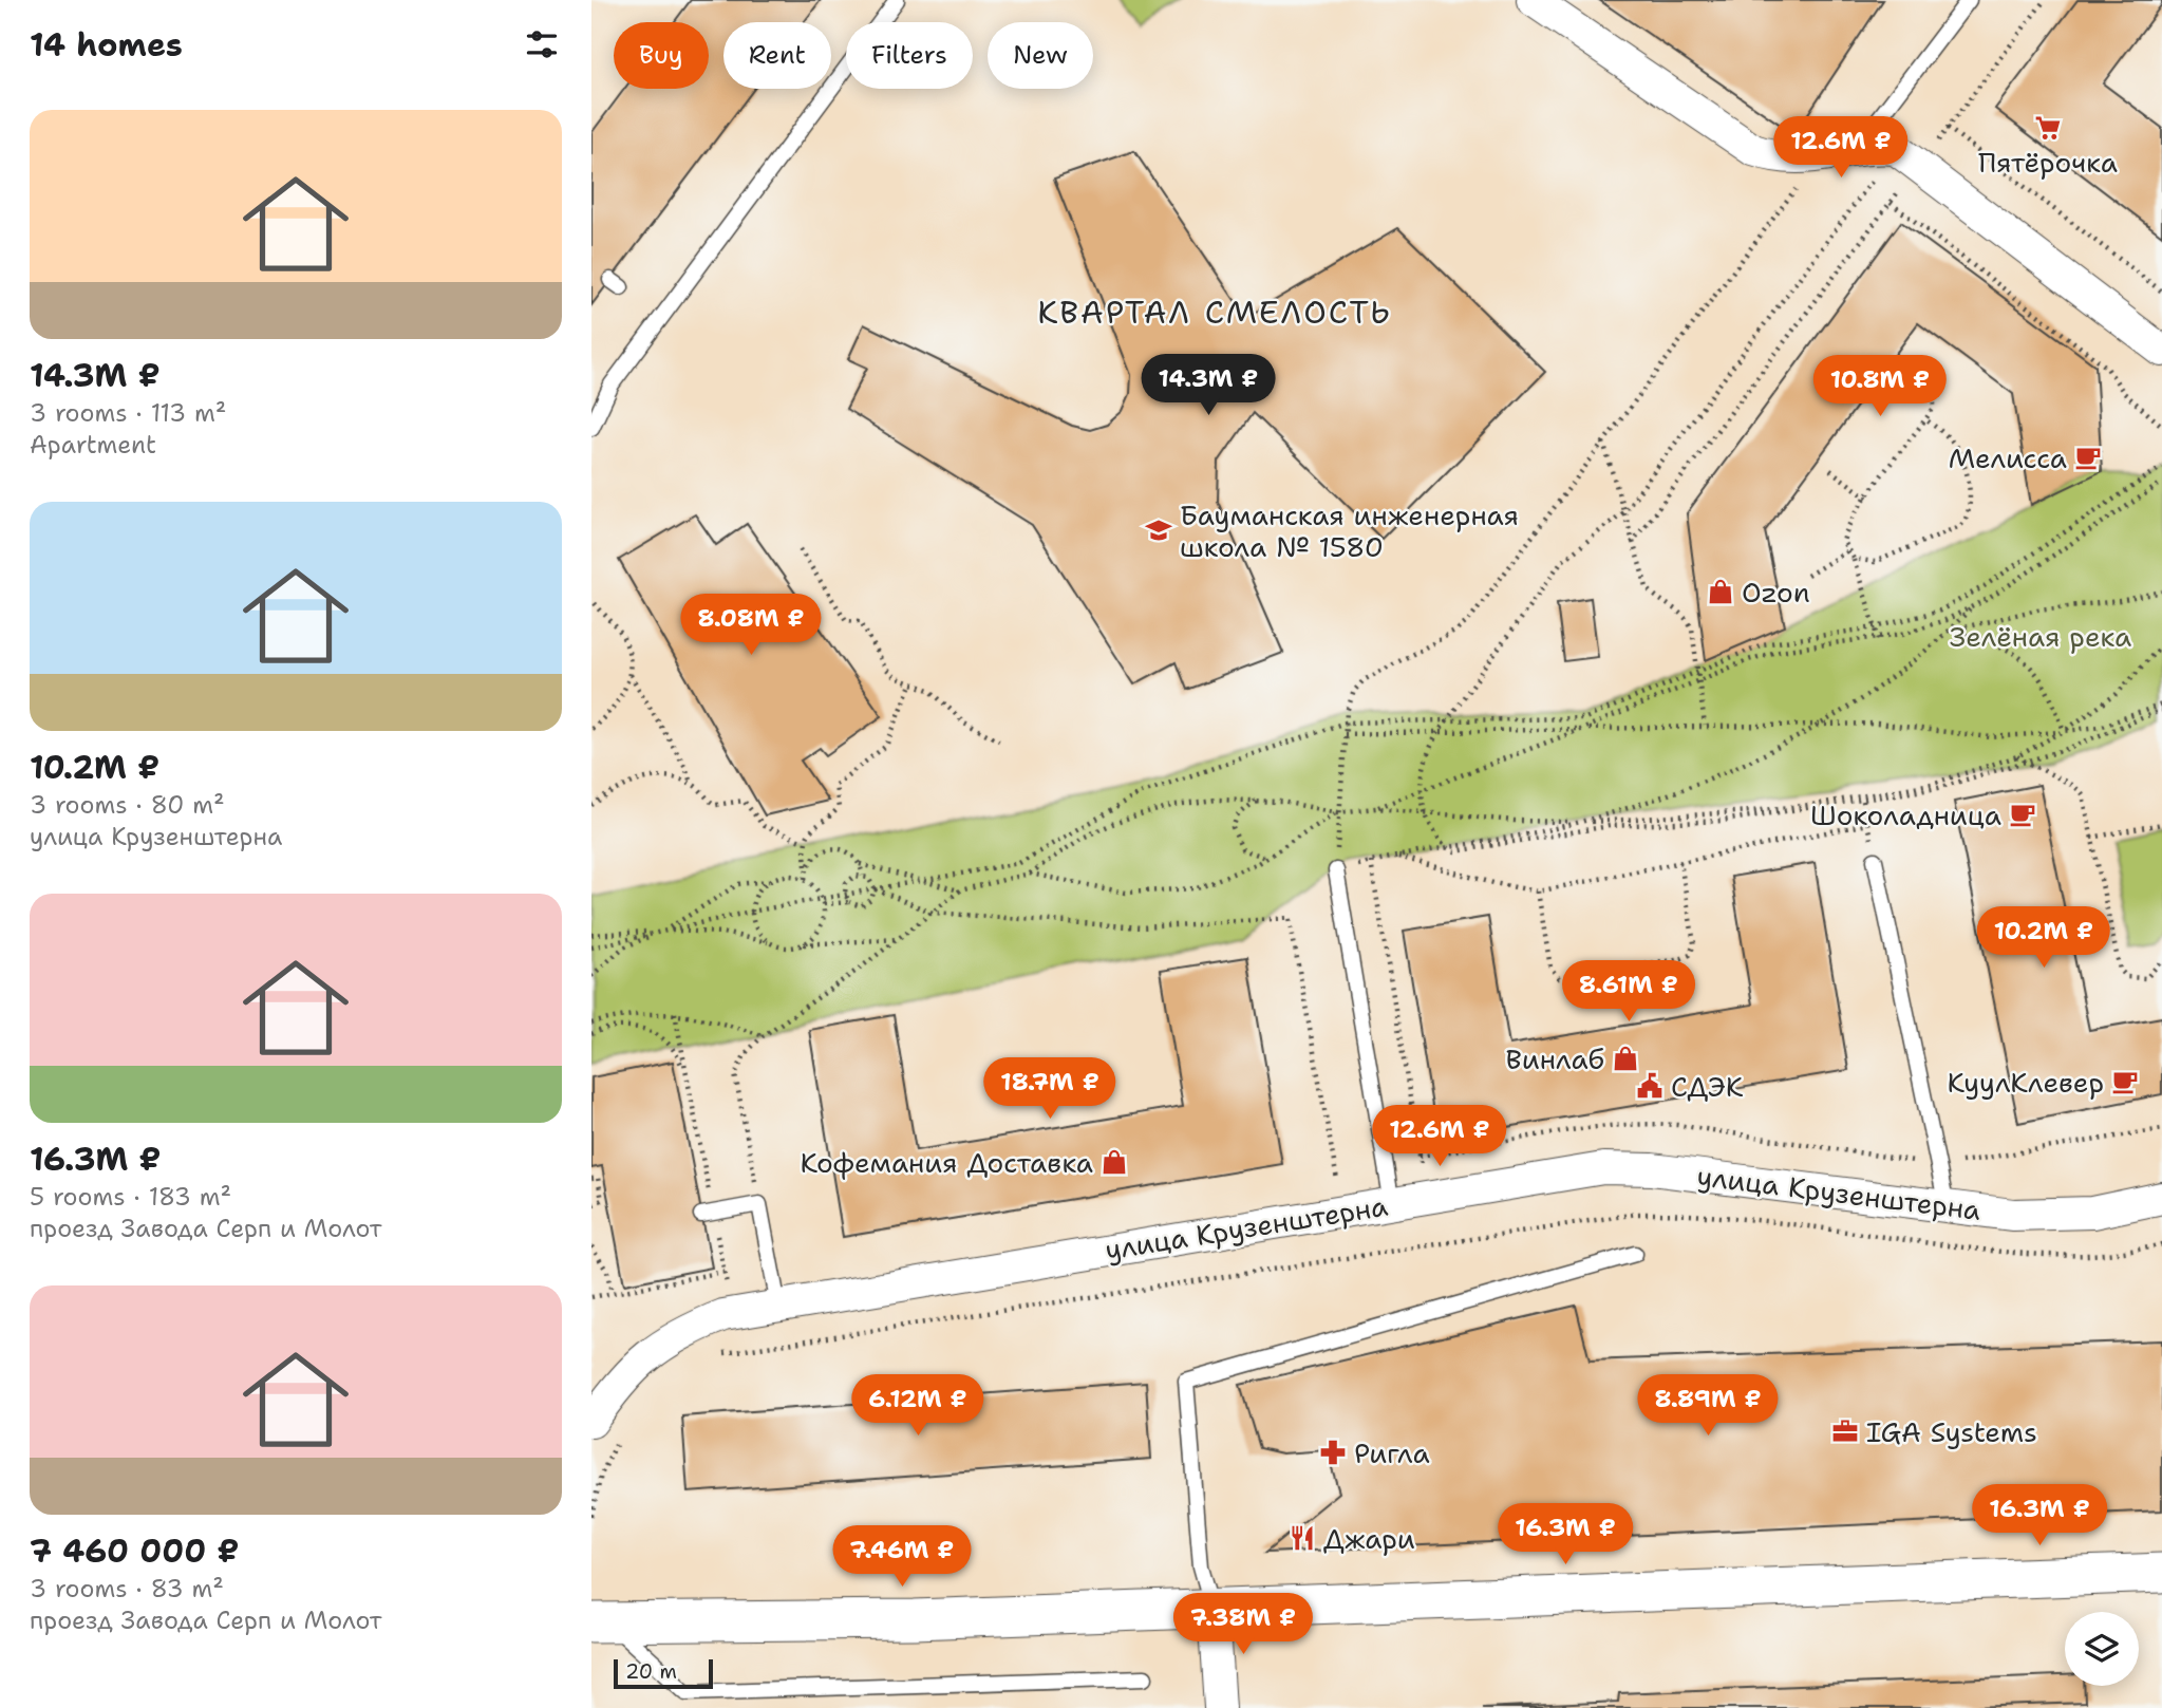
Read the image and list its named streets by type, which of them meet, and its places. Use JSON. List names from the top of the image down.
{
  "streets": {
    "street": ["улица Крузенштерна"]
  },
  "districts": ["КВАРТАЛ СМЕЛОСТЬ"],
  "parks": ["Зелёная река"],
  "places": {
    "supermarket": ["Пятёрочка"],
    "cafe": ["Мелисса", "Шоколадница", "КуулКлевер"],
    "school or university": ["Бауманская инженерная школа № 1580"],
    "shop": ["Ozon", "Винлаб", "Кофемания Доставка"],
    "public building": ["СДЭК"],
    "office": ["IGA Systems"],
    "pharmacy": ["Ригла"],
    "restaurant": ["Джари"]
  },
  "scale_bar": "20 m",
  "page": {
    "heading": "14 homes",
    "chip": [
      "Buy",
      "Rent",
      "Filters",
      "New"
    ],
    "list": [
      {
        "name": "14.3M ₽",
        "note": "3 rooms · 113 m² · Apartment"
      },
      {
        "name": "10.2M ₽",
        "note": "3 rooms · 80 m² · улица Крузенштерна"
      },
      {
        "name": "16.3M ₽",
        "note": "5 rooms · 183 m² · проезд Завода Серп и Молот"
      },
      {
        "name": "7 460 000 ₽",
        "note": "3 rooms · 83 m² · проезд Завода Серп и Молот"
      }
    ],
    "price": [
      "12.6M ₽",
      "14.3M ₽",
      "10.8M ₽",
      "8.08M ₽",
      "10.2M ₽",
      "8.61M ₽",
      "18.7M ₽",
      "12.6M ₽",
      "6.12M ₽",
      "8.89M ₽",
      "16.3M ₽",
      "16.3M ₽",
      "7.46M ₽",
      "7.38M ₽"
    ],
    "scale": "20 m"
  }
}
